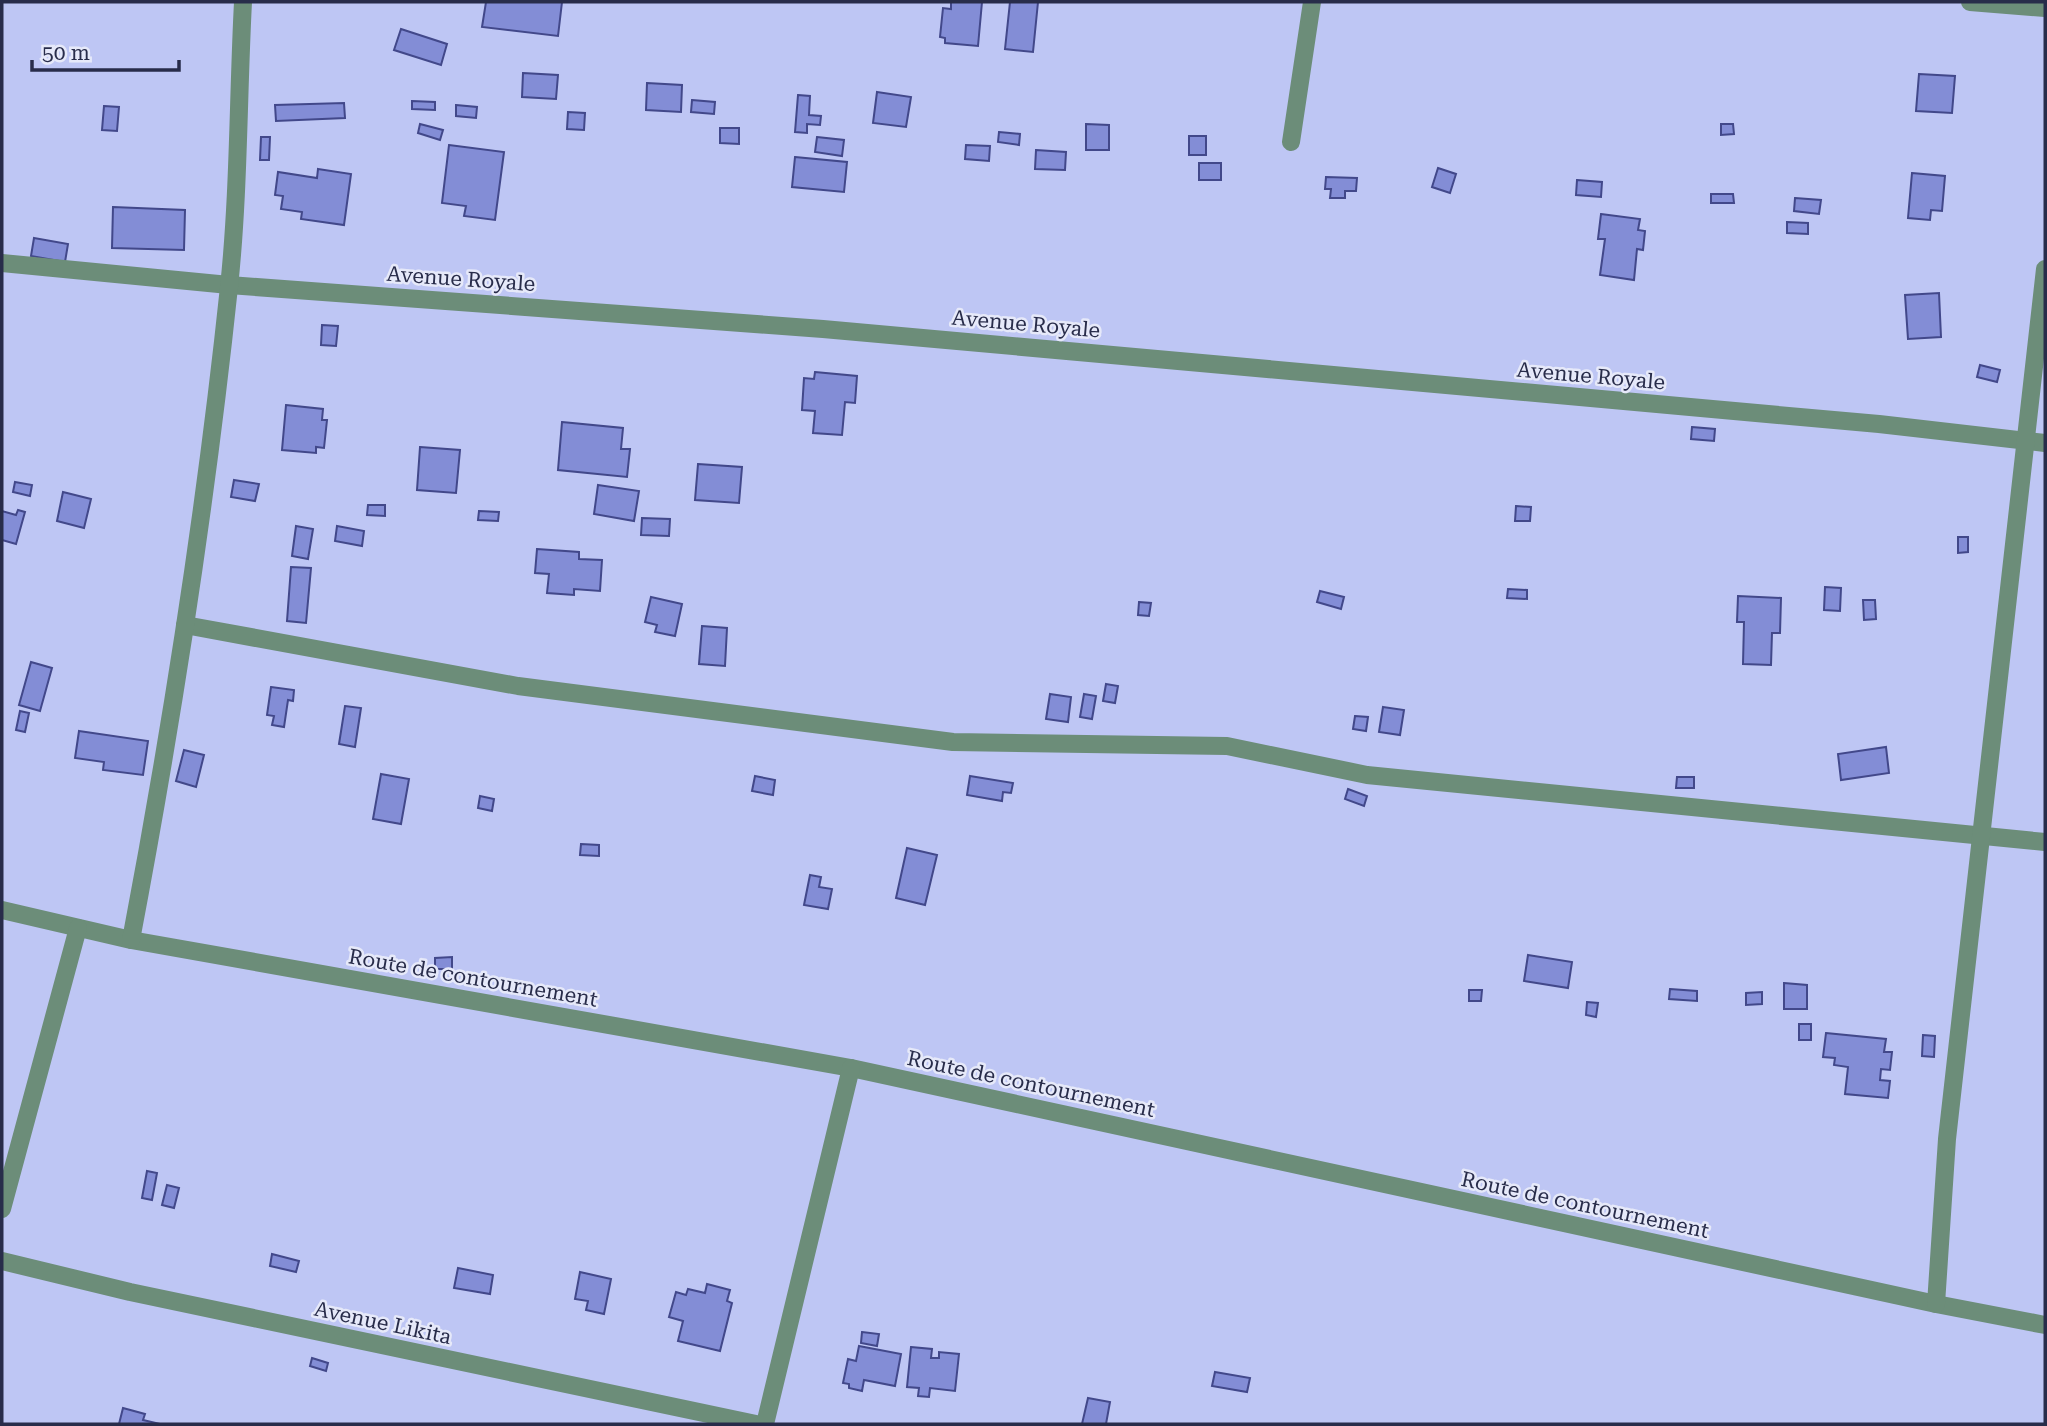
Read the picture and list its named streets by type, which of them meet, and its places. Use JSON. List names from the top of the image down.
{
  "streets": {
    "street": ["Avenue Royale", "Route de contournement", "Avenue Likita"]
  },
  "scale_bar": "50 m"
}
